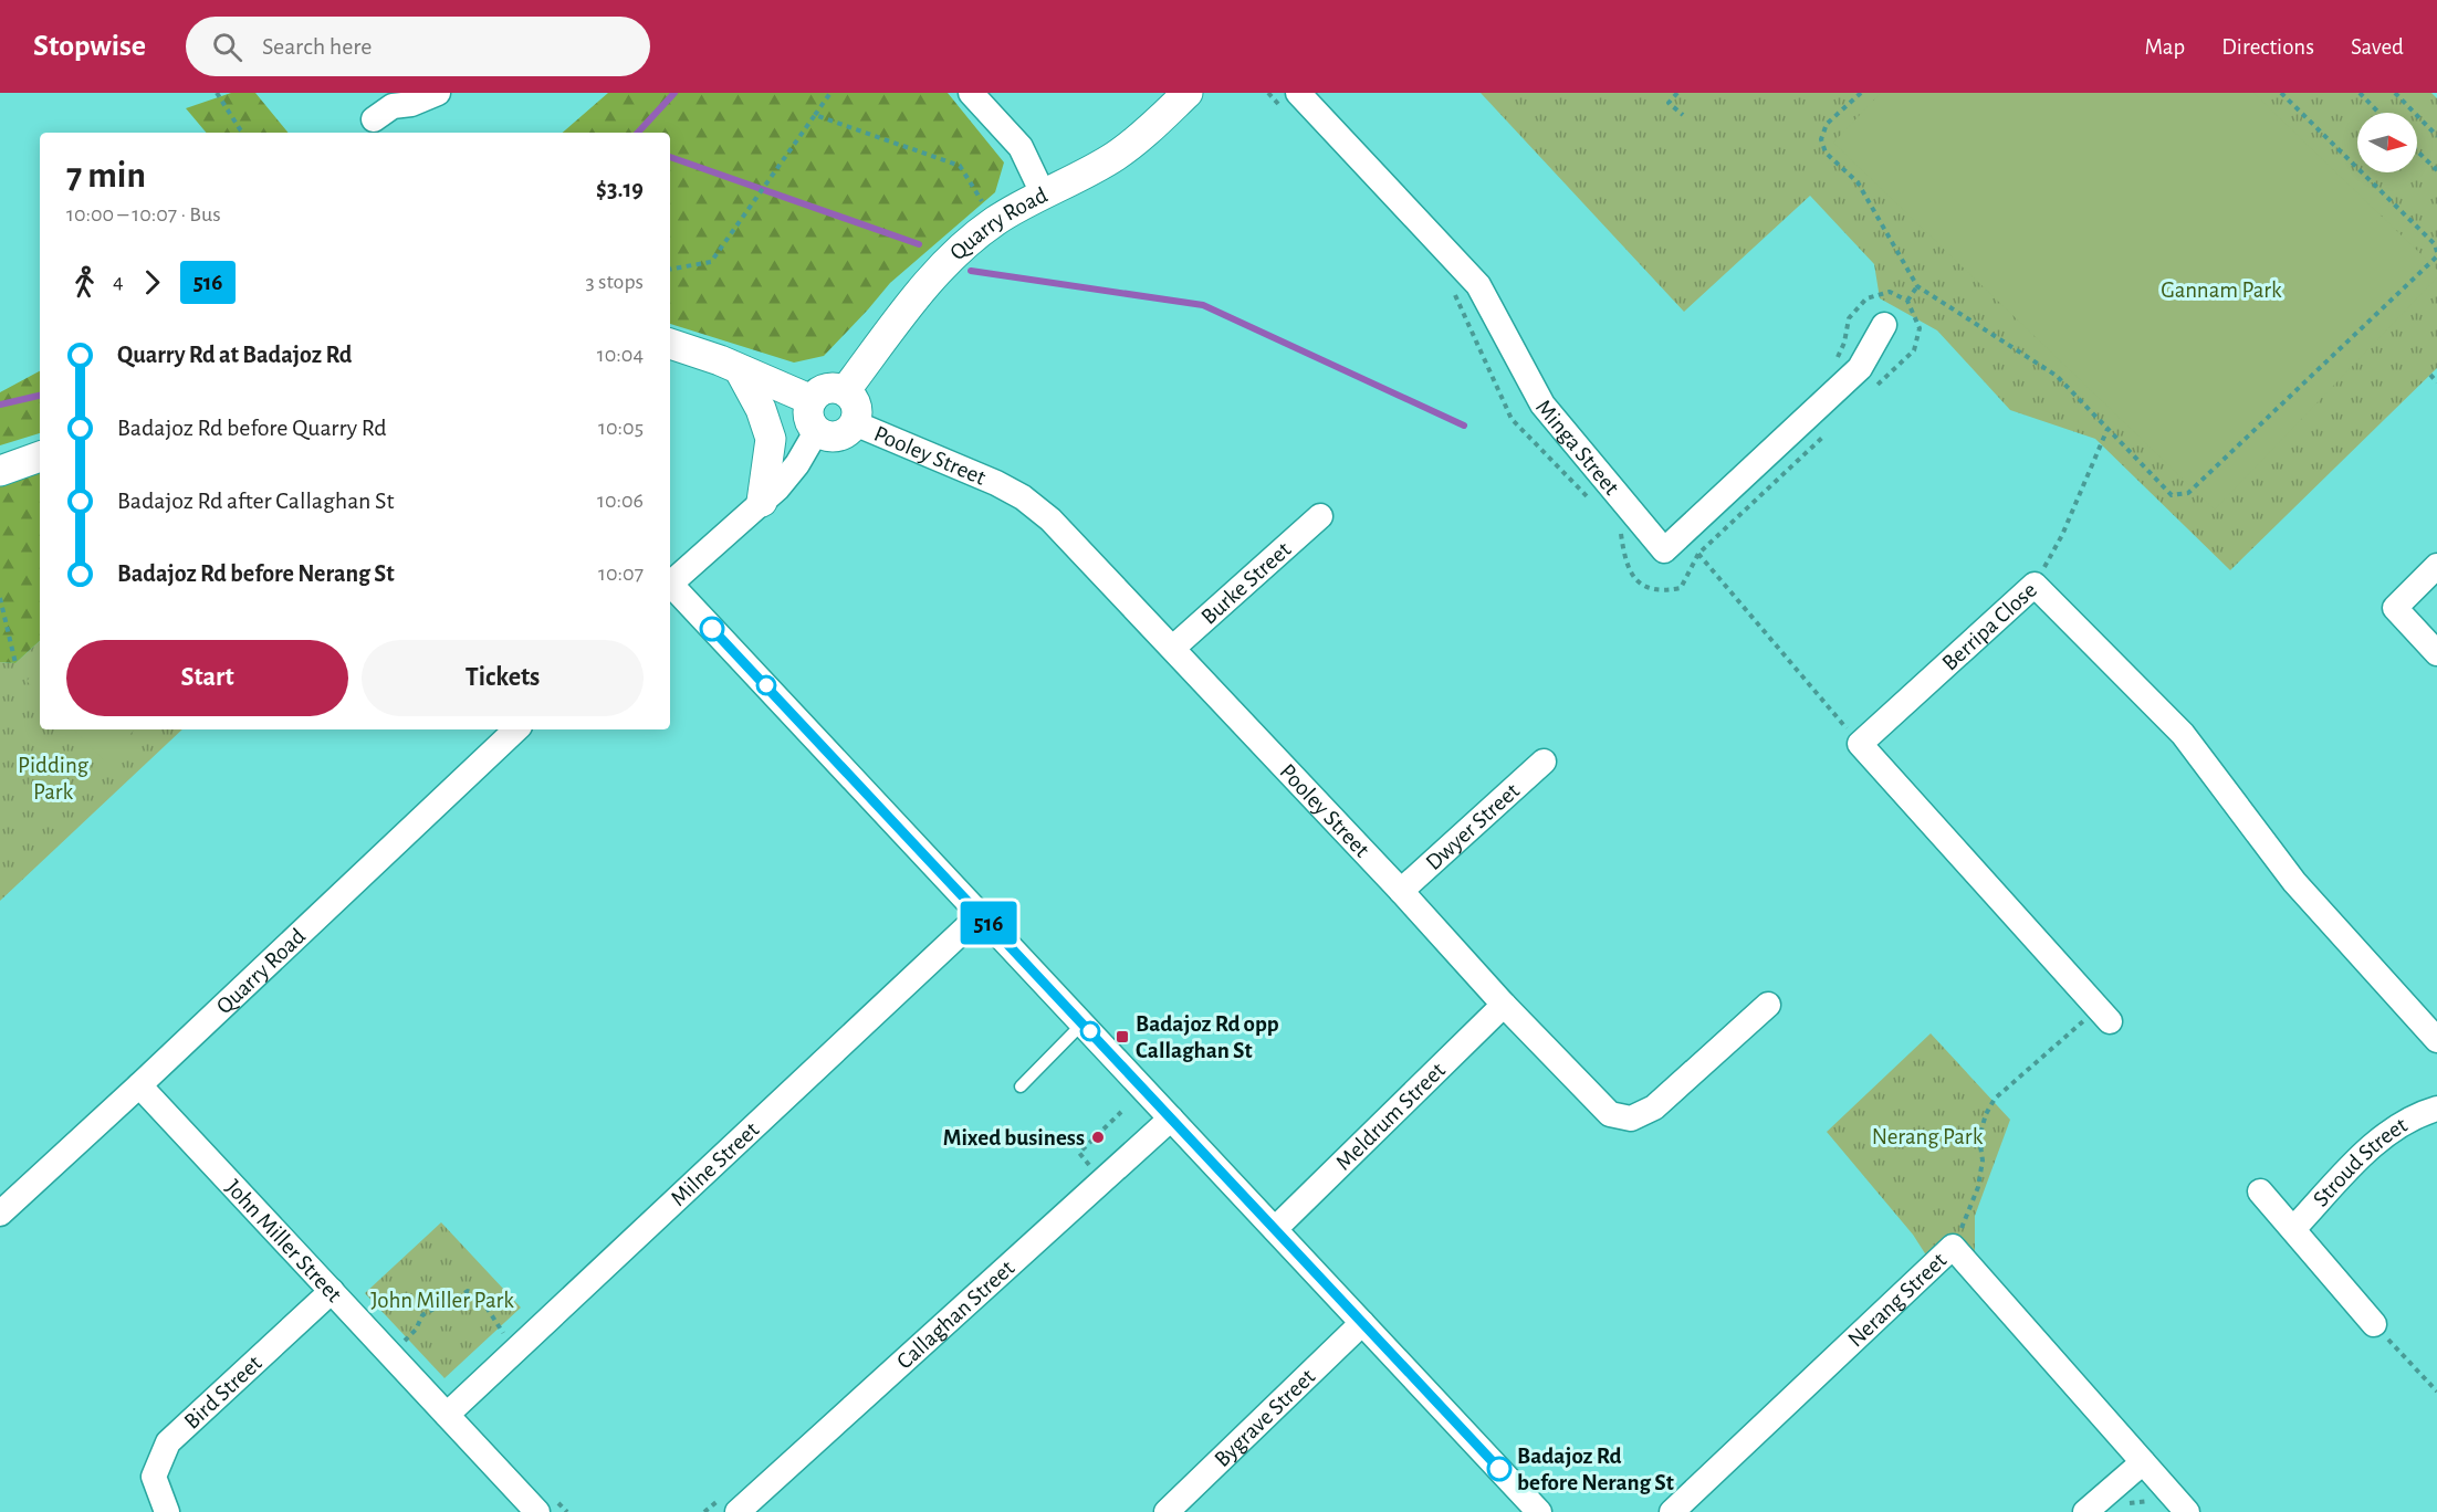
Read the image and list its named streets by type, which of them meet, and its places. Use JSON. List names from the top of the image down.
{
  "streets": {
    "street": [
      "Quarry Road",
      "Minga Street",
      "Pooley Street",
      "Burke Street",
      "Berripa Close",
      "Dwyer Street",
      "Meldrum Street",
      "Stroud Street",
      "Milne Street",
      "John Miller Street",
      "Nerang Street",
      "Callaghan Street",
      "Bird Street",
      "Bygrave Street"
    ]
  },
  "crossings": [
    ["Quarry Road", "Pooley Street"],
    ["Quarry Road", "John Miller Street"],
    ["Pooley Street", "Burke Street"],
    ["Pooley Street", "Dwyer Street"],
    ["Pooley Street", "Meldrum Street"],
    ["Milne Street", "John Miller Street"],
    ["John Miller Street", "Bird Street"]
  ],
  "parks": [
    "Gannam Park",
    "Pidding Park",
    "Nerang Park",
    "John Miller Park"
  ],
  "places": {
    "transit": ["Badajoz Rd opp Callaghan St"],
    "other": ["Mixed business", "Badajoz Rd before Nerang St"]
  },
  "lines": ["bus line 516"],
  "north": "right",
  "page": {
    "header": "Stopwise",
    "search": "Search here",
    "nav": ["Map", "Directions", "Saved"],
    "on_map": "516",
    "heading": ["7 min", "10:00 – 10:07 · Bus", "$3.19"],
    "legs": ["4", "516", "3 stops"],
    "list": [
      {
        "name": "Quarry Rd at Badajoz Rd",
        "value": "10:04"
      },
      {
        "name": "Badajoz Rd before Quarry Rd",
        "value": "10:05"
      },
      {
        "name": "Badajoz Rd after Callaghan St",
        "value": "10:06"
      },
      {
        "name": "Badajoz Rd before Nerang St",
        "value": "10:07"
      }
    ],
    "buttons": ["Start", "Tickets"]
  }
}
